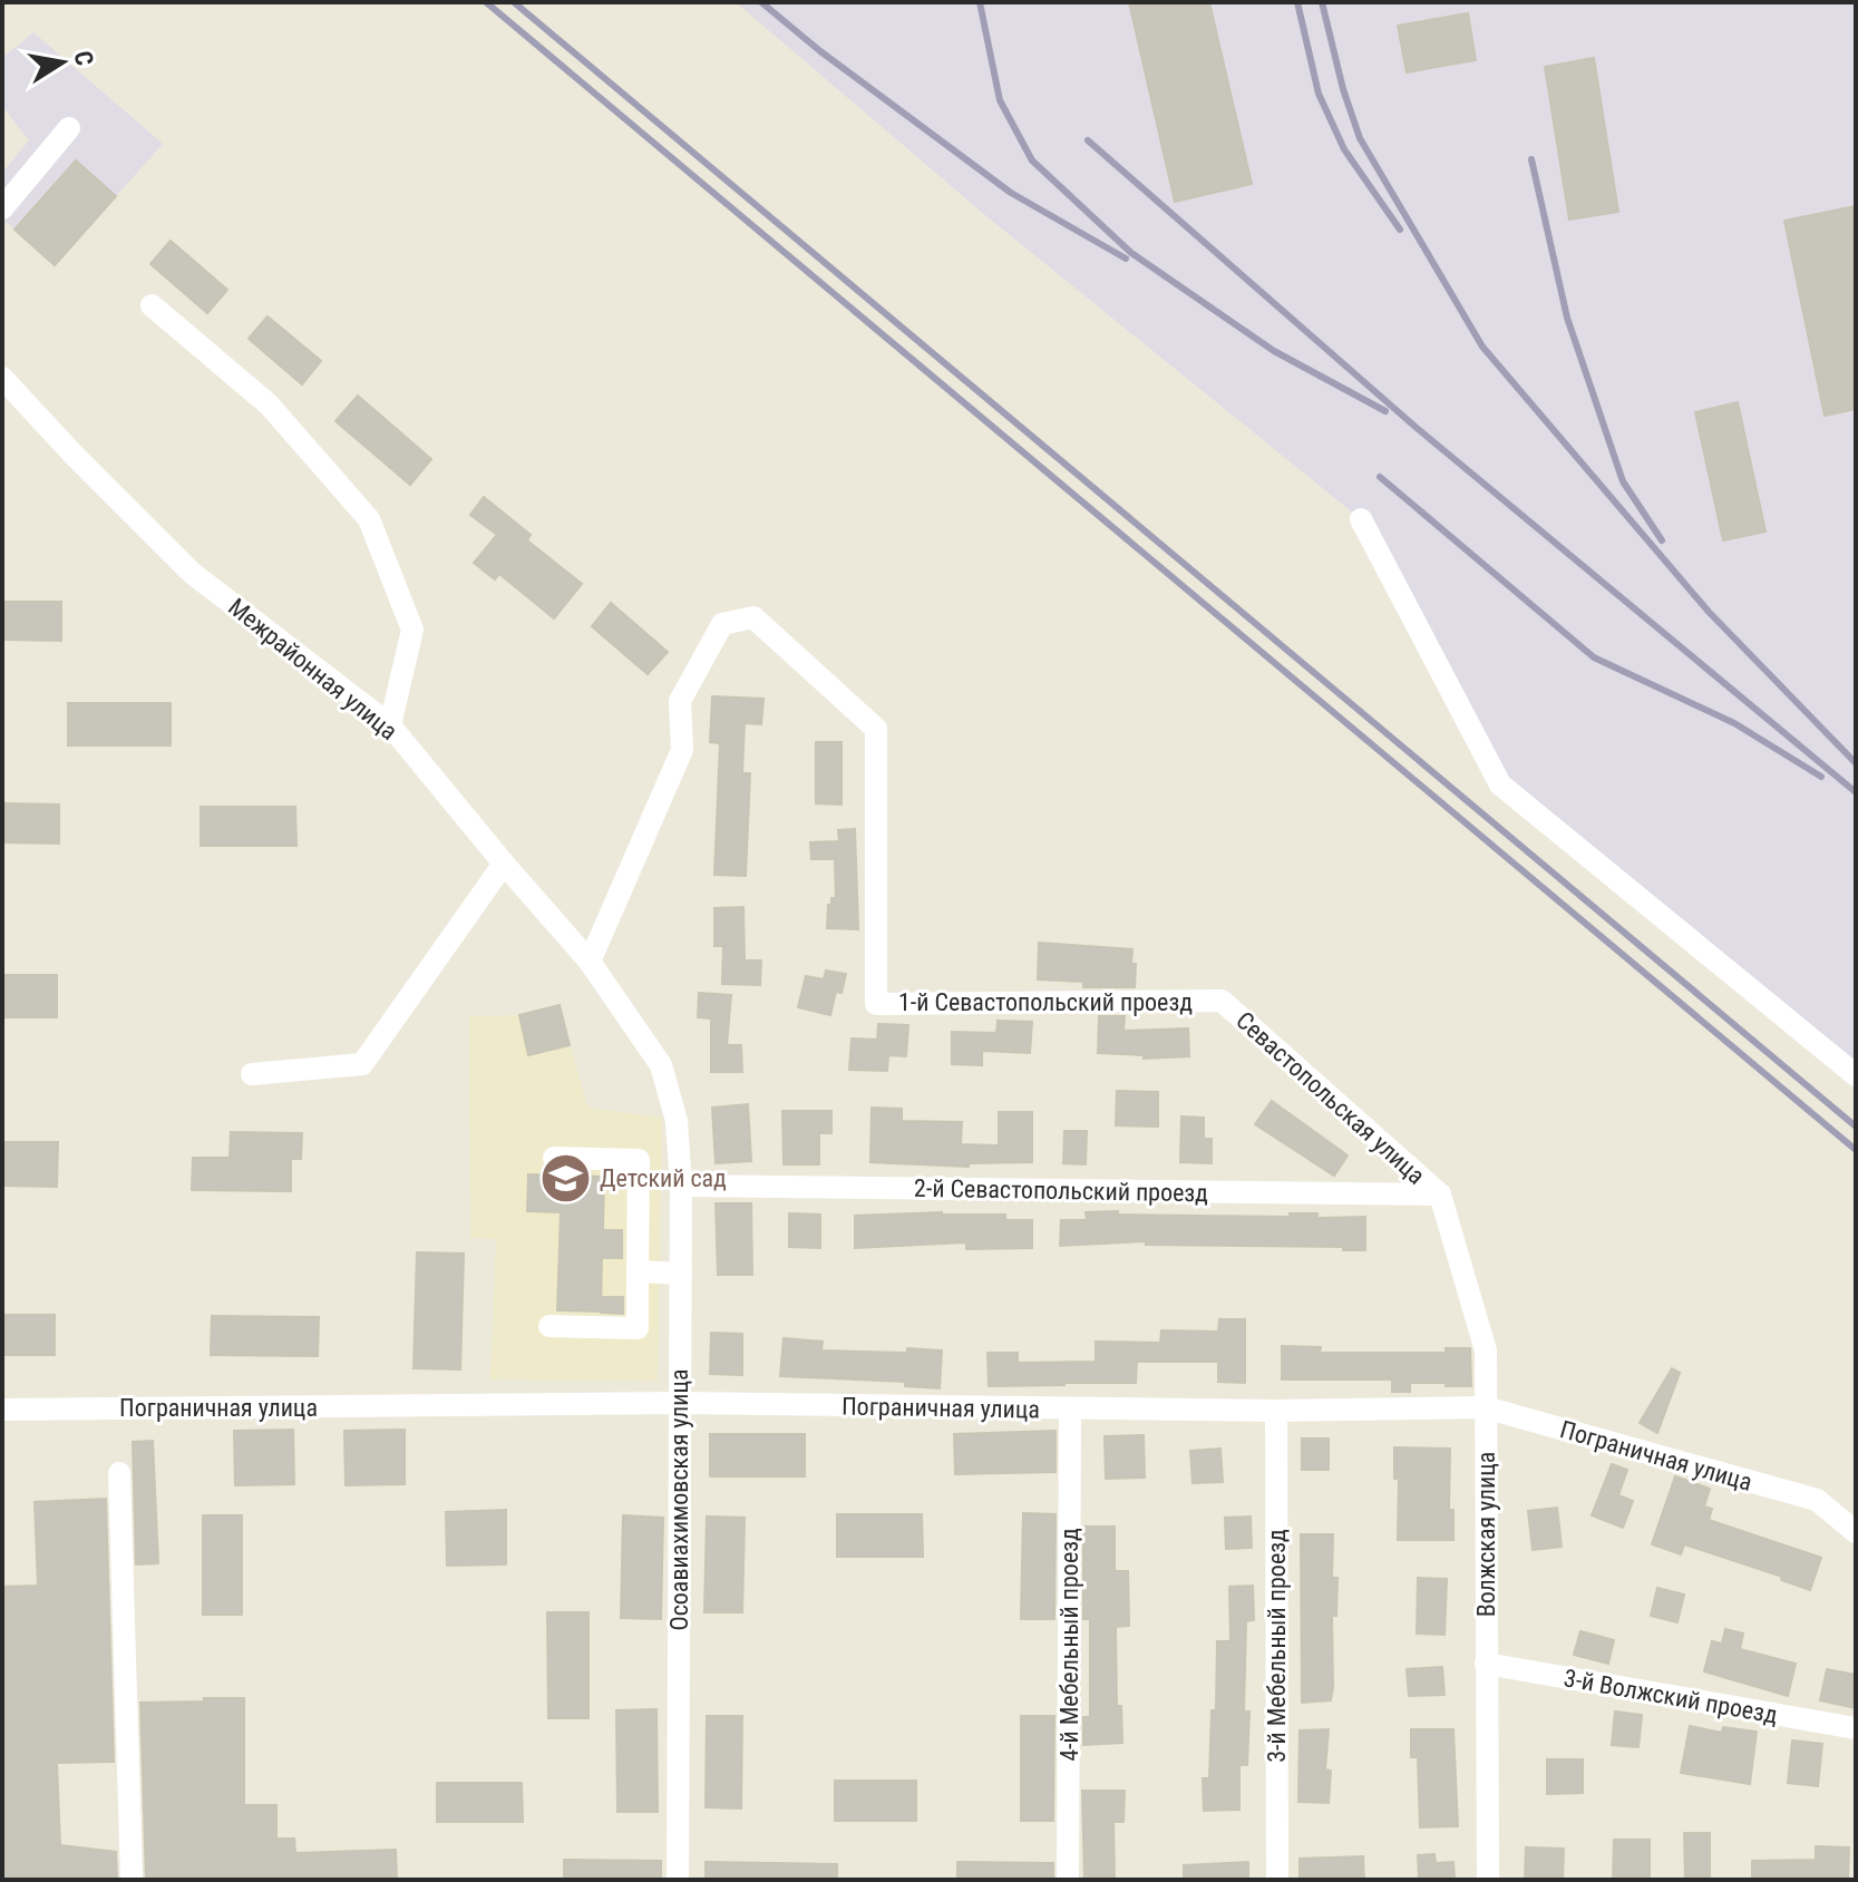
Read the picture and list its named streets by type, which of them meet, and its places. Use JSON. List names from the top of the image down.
{
  "streets": {
    "street": [
      "Межрайонная улица",
      "1-й Севастопольский проезд",
      "Севастопольская улица",
      "2-й Севастопольский проезд",
      "Пограничная улица",
      "Осоавиахимовская улица",
      "Волжская улица",
      "4-й Мебельный проезд",
      "3-й Мебельный проезд",
      "3-й Волжский проезд"
    ]
  },
  "crossings": [
    ["Межрайонная улица", "1-й Севастопольский проезд"],
    ["Межрайонная улица", "Осоавиахимовская улица"],
    ["1-й Севастопольский проезд", "Севастопольская улица"],
    ["Севастопольская улица", "2-й Севастопольский проезд"],
    ["Севастопольская улица", "Волжская улица"],
    ["2-й Севастопольский проезд", "Осоавиахимовская улица"],
    ["2-й Севастопольский проезд", "Волжская улица"],
    ["Пограничная улица", "Осоавиахимовская улица"],
    ["Пограничная улица", "Волжская улица"],
    ["Пограничная улица", "4-й Мебельный проезд"],
    ["Пограничная улица", "3-й Мебельный проезд"],
    ["Волжская улица", "3-й Волжский проезд"]
  ],
  "places": {
    "school or university": ["Детский сад"]
  },
  "north": "right"
}
